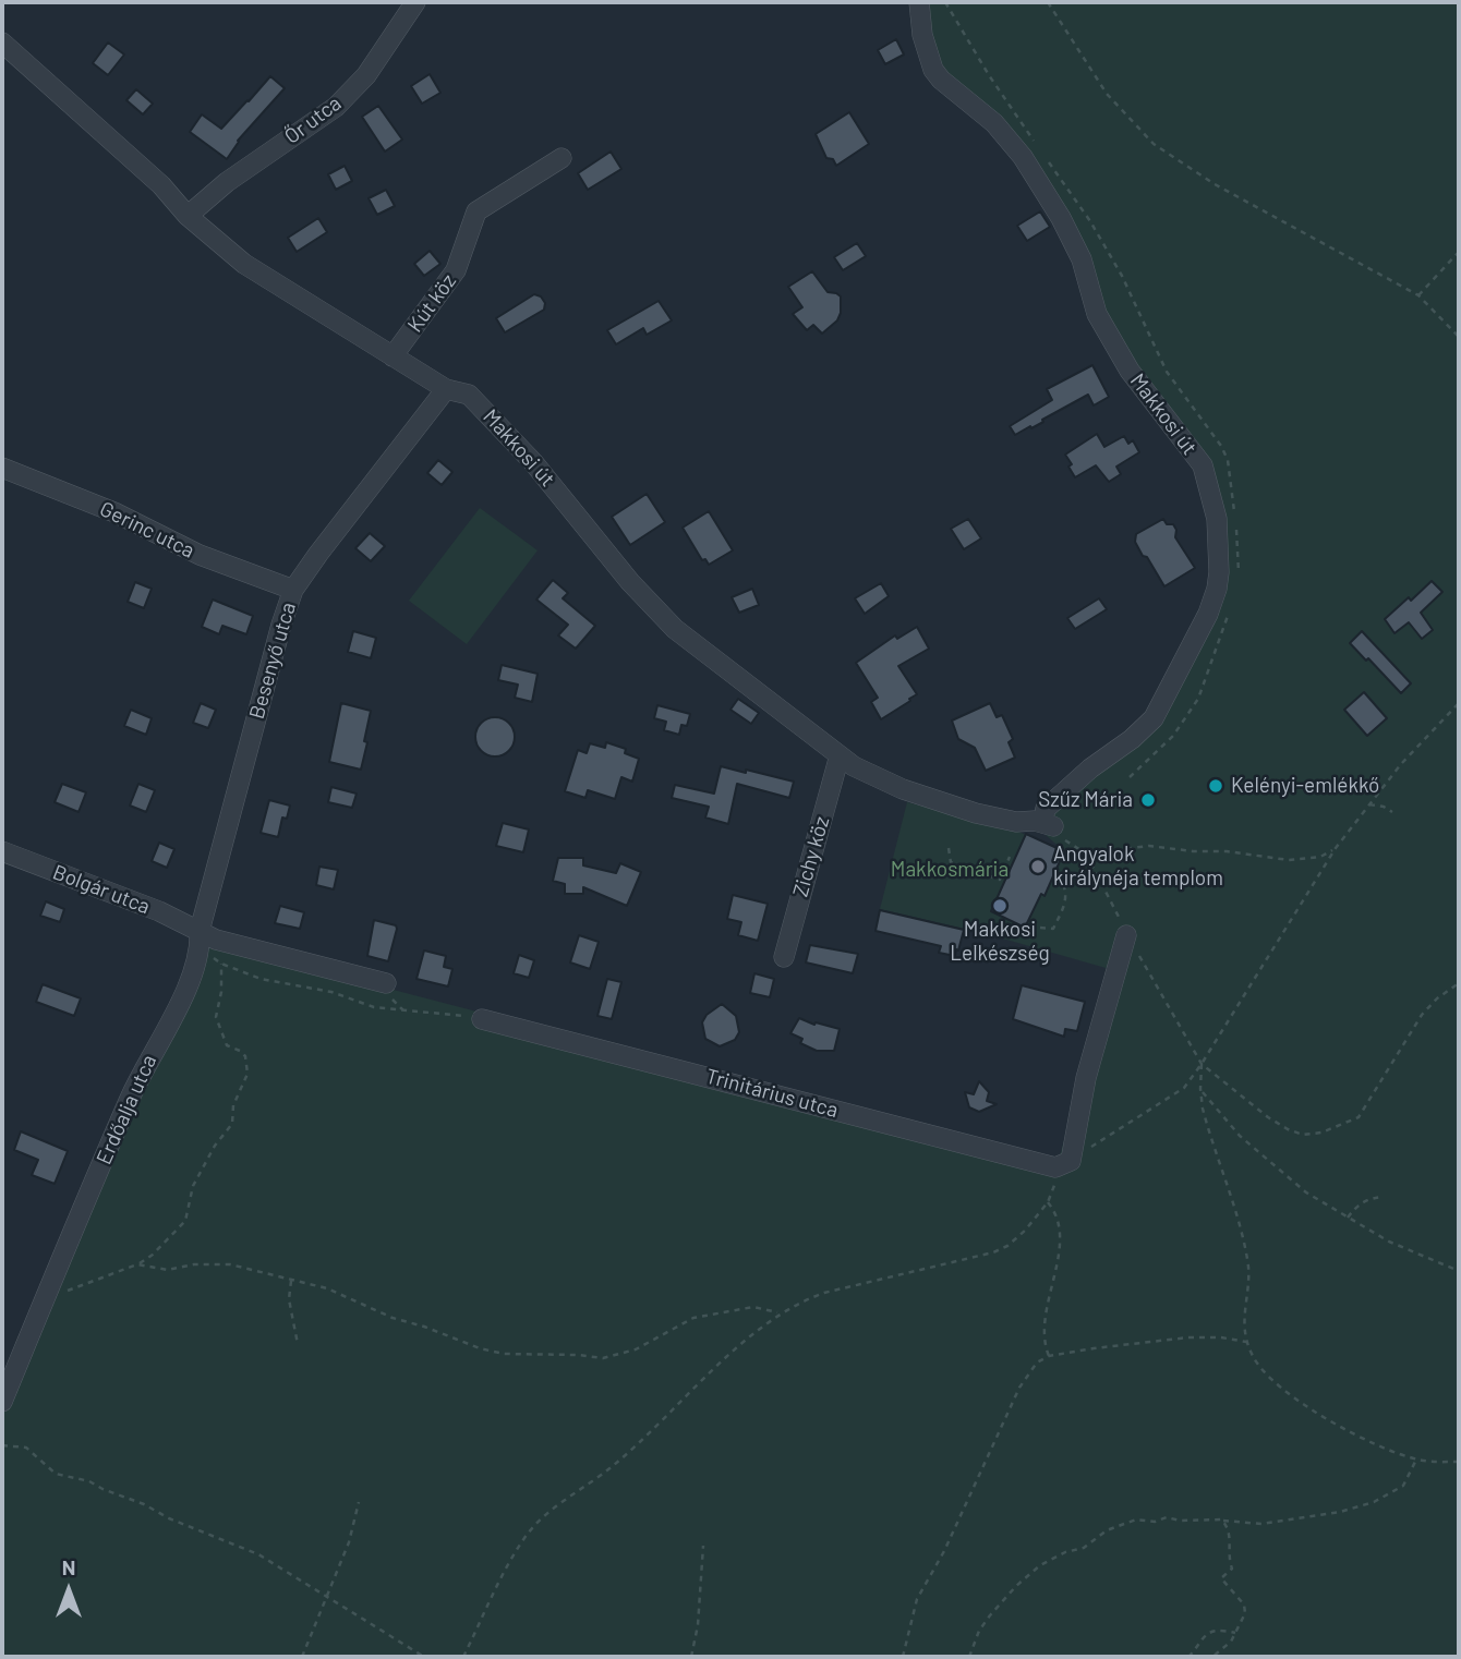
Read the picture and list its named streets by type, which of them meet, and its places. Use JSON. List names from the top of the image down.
{
  "streets": {
    "street": [
      "Őr utca",
      "Kút köz",
      "Makkosi út",
      "Gerinc utca",
      "Besenyő utca",
      "Zichy köz",
      "Bolgár utca",
      "Trinitárius utca",
      "Erdőalja utca"
    ]
  },
  "crossings": [
    ["Őr utca", "Makkosi út"],
    ["Kút köz", "Makkosi út"],
    ["Makkosi út", "Besenyő utca"],
    ["Makkosi út", "Zichy köz"],
    ["Gerinc utca", "Besenyő utca"],
    ["Besenyő utca", "Bolgár utca"],
    ["Besenyő utca", "Erdőalja utca"],
    ["Bolgár utca", "Erdőalja utca"]
  ],
  "parks": ["Makkosmária"],
  "places": [
    "Kelényi-emlékkő",
    "Szűz Mária",
    "Angyalok királynéja templom",
    "Makkosi Lelkészség"
  ],
  "north": "top"
}
